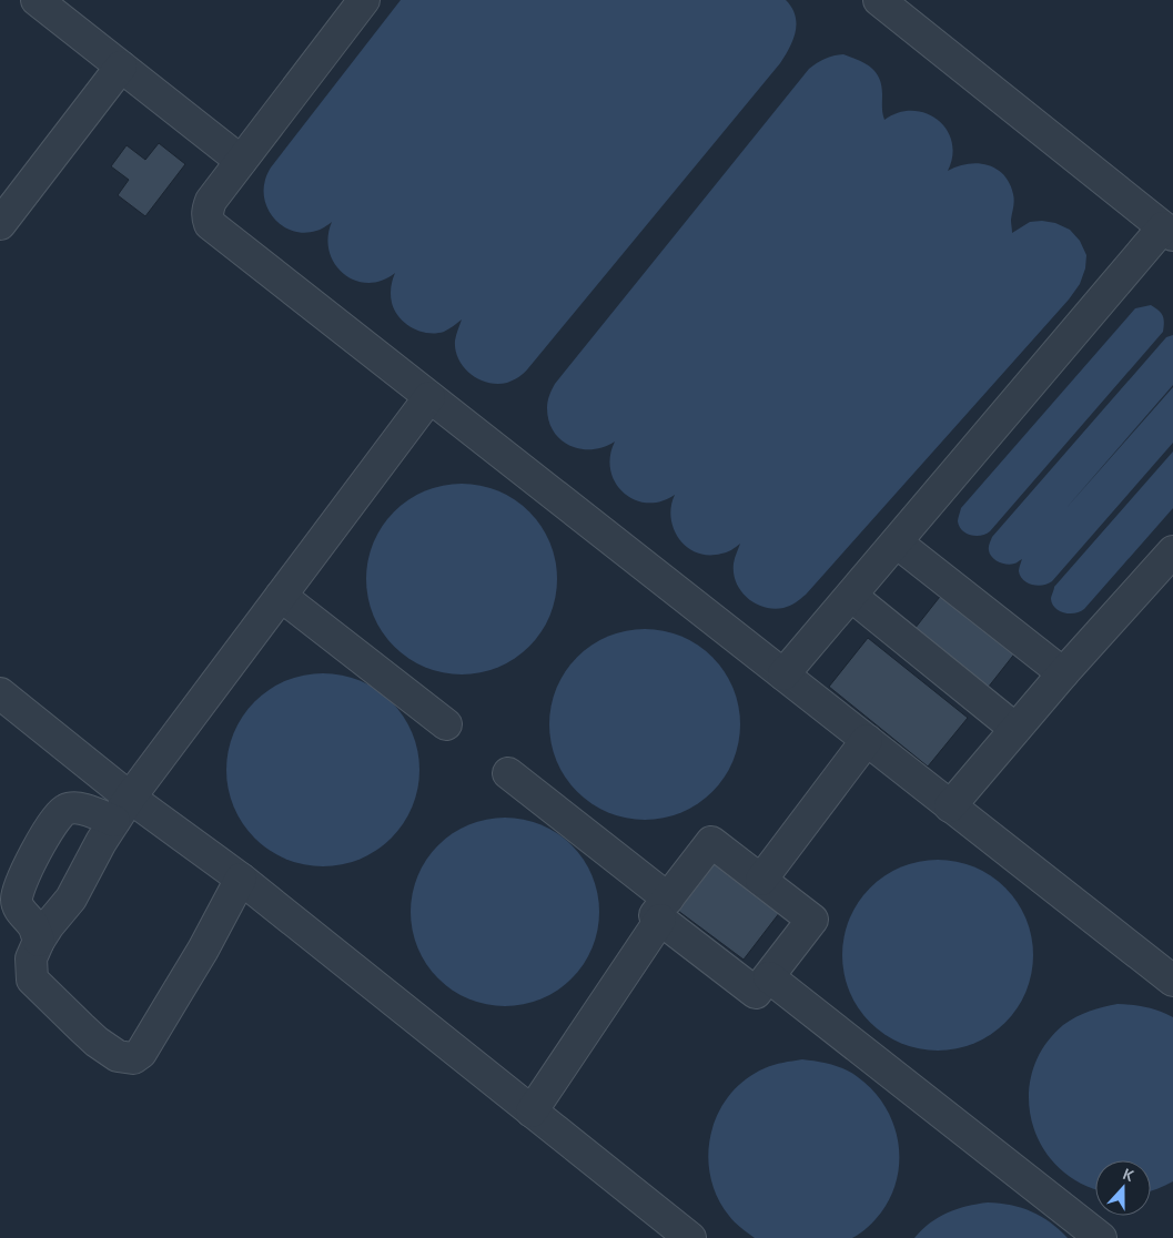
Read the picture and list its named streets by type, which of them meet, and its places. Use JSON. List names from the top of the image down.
{
  "north": "top"
}
